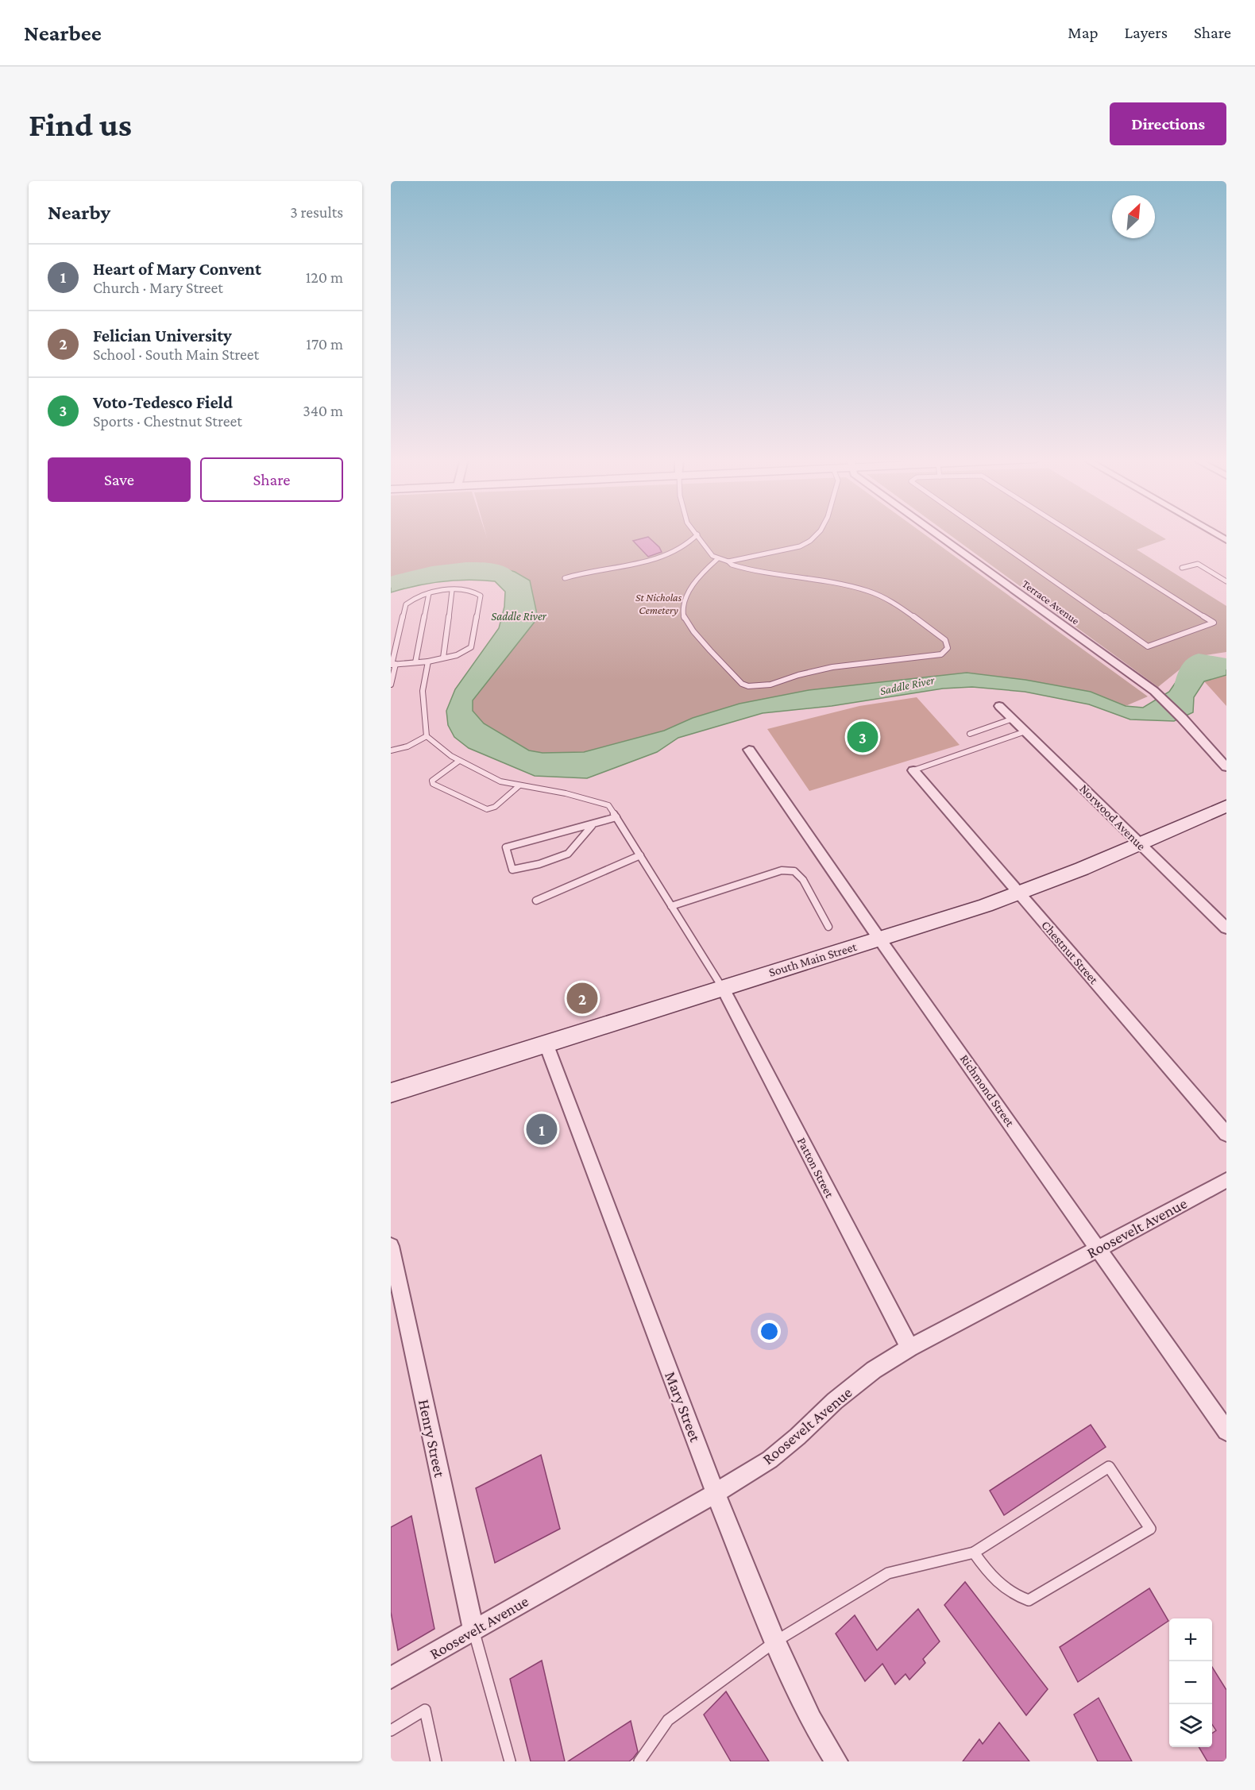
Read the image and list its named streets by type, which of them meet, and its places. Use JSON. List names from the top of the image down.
{
  "streets": {
    "main road": ["South Main Street"],
    "street": [
      "Terrace Avenue",
      "Norwood Avenue",
      "Chestnut Street",
      "Richmond Street",
      "Patton Street",
      "Roosevelt Avenue",
      "Mary Street",
      "Henry Street"
    ]
  },
  "crossings": [
    ["Norwood Avenue", "South Main Street"],
    ["Chestnut Street", "South Main Street"],
    ["South Main Street", "Richmond Street"],
    ["South Main Street", "Patton Street"],
    ["South Main Street", "Mary Street"],
    ["Richmond Street", "Roosevelt Avenue"],
    ["Patton Street", "Roosevelt Avenue"],
    ["Roosevelt Avenue", "Mary Street"],
    ["Roosevelt Avenue", "Henry Street"]
  ],
  "water": ["Saddle River"],
  "parks": ["St Nicholas Cemetery"],
  "north": "top right",
  "page": {
    "header": "Nearbee",
    "nav": ["Map", "Layers", "Share"],
    "buttons": [
      "Directions",
      ["Save", "Share"]
    ],
    "title": "Find us",
    "heading": ["Nearby", "3 results"],
    "list": [
      {
        "mark": "1",
        "name": "Heart of Mary Convent",
        "note": "Church · Mary Street",
        "value": "120 m"
      },
      {
        "mark": "2",
        "name": "Felician University",
        "note": "School · South Main Street",
        "value": "170 m"
      },
      {
        "mark": "3",
        "name": "Voto-Tedesco Field",
        "note": "Sports · Chestnut Street",
        "value": "340 m"
      }
    ],
    "pins": ["3", "2", "1"],
    "map_buttons": ["+", "−"]
  }
}
